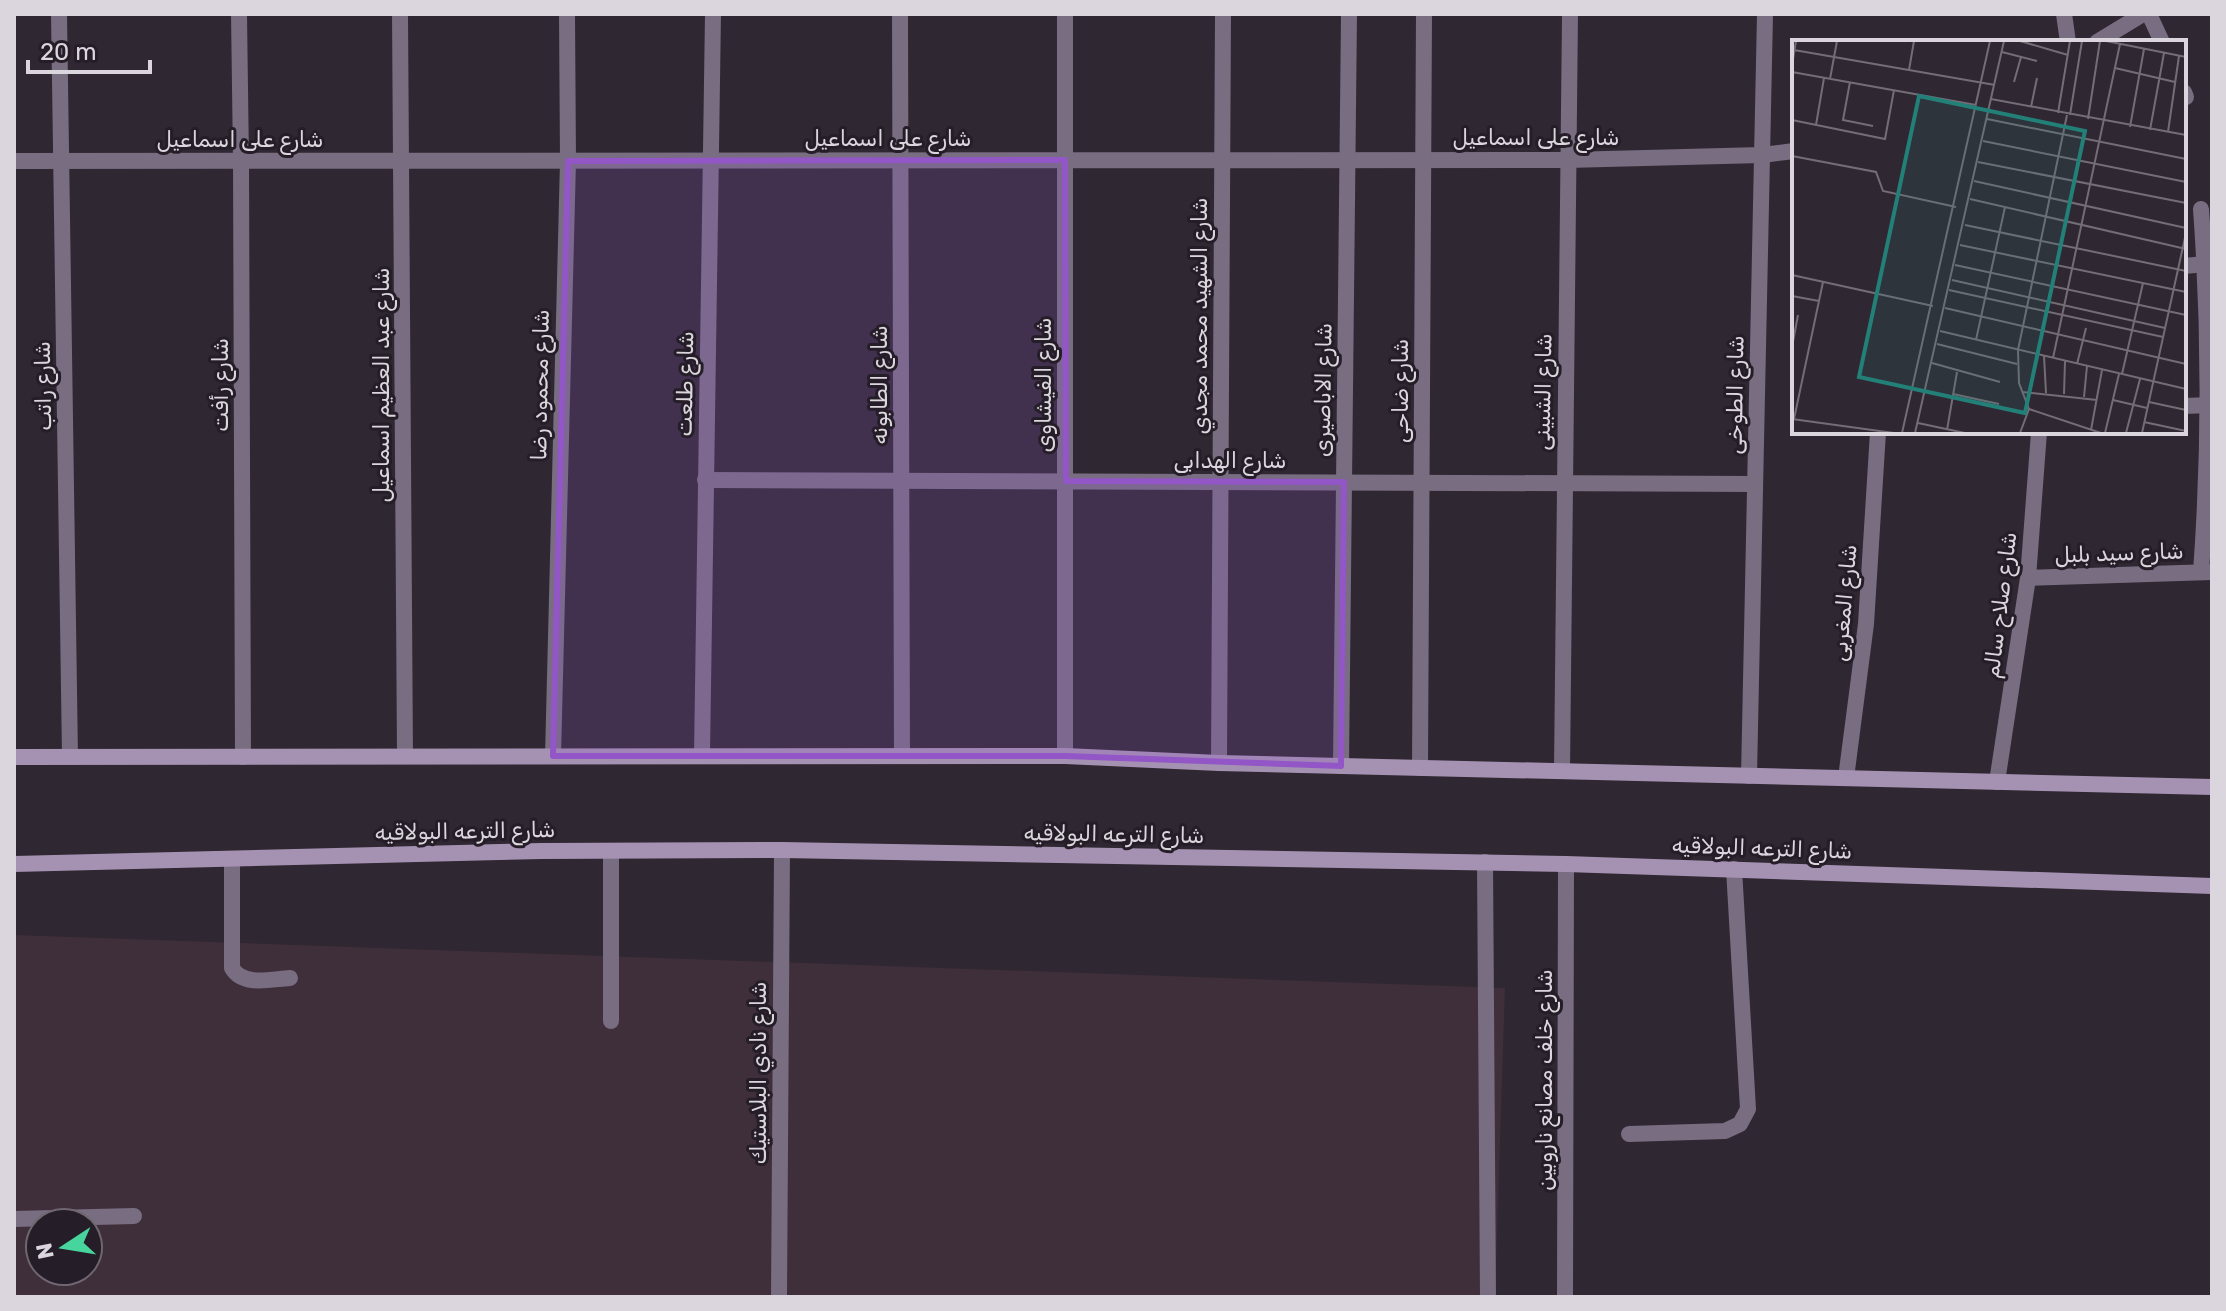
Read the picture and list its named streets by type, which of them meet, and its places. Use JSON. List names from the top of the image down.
{
  "streets": {
    "street": [
      "شارع على اسماعيل",
      "شارع الشهيد محمد مجدي",
      "شارع طلعت",
      "شارع رأفت",
      "شارع عبد العظيم اسماعيل",
      "شارع محمود رضا",
      "شارع الطابونه",
      "شارع الفيشاوى",
      "شارع راتب",
      "شارع الاباصيرى",
      "شارع ضاحى",
      "شارع الشبينى",
      "شارع الطوخى",
      "شارع الهدابى",
      "شارع سيد بلبل",
      "شارع المغربى",
      "شارع صلاح سالم",
      "شارع الترعه البولاقيه",
      "شارع نادي البلاستيك",
      "شارع خلف مصانع ناروبين"
    ]
  },
  "crossings": [
    ["شارع على اسماعيل", "شارع الشهيد محمد مجدي"],
    ["شارع على اسماعيل", "شارع طلعت"],
    ["شارع على اسماعيل", "شارع رأفت"],
    ["شارع على اسماعيل", "شارع عبد العظيم اسماعيل"],
    ["شارع على اسماعيل", "شارع محمود رضا"],
    ["شارع على اسماعيل", "شارع الطابونه"],
    ["شارع على اسماعيل", "شارع الفيشاوى"],
    ["شارع على اسماعيل", "شارع راتب"],
    ["شارع على اسماعيل", "شارع الاباصيرى"],
    ["شارع على اسماعيل", "شارع ضاحى"],
    ["شارع على اسماعيل", "شارع الشبينى"],
    ["شارع على اسماعيل", "شارع الطوخى"],
    ["شارع الشهيد محمد مجدي", "شارع الهدابى"],
    ["شارع طلعت", "شارع الهدابى"],
    ["شارع الطابونه", "شارع الهدابى"],
    ["شارع الفيشاوى", "شارع الهدابى"],
    ["شارع الاباصيرى", "شارع الهدابى"],
    ["شارع ضاحى", "شارع الهدابى"],
    ["شارع الشبينى", "شارع الهدابى"],
    ["شارع الطوخى", "شارع الهدابى"],
    ["شارع سيد بلبل", "شارع صلاح سالم"],
    ["شارع الترعه البولاقيه", "شارع نادي البلاستيك"],
    ["شارع الترعه البولاقيه", "شارع خلف مصانع ناروبين"]
  ],
  "scale_bar": "20 m",
  "north": "left"
}
